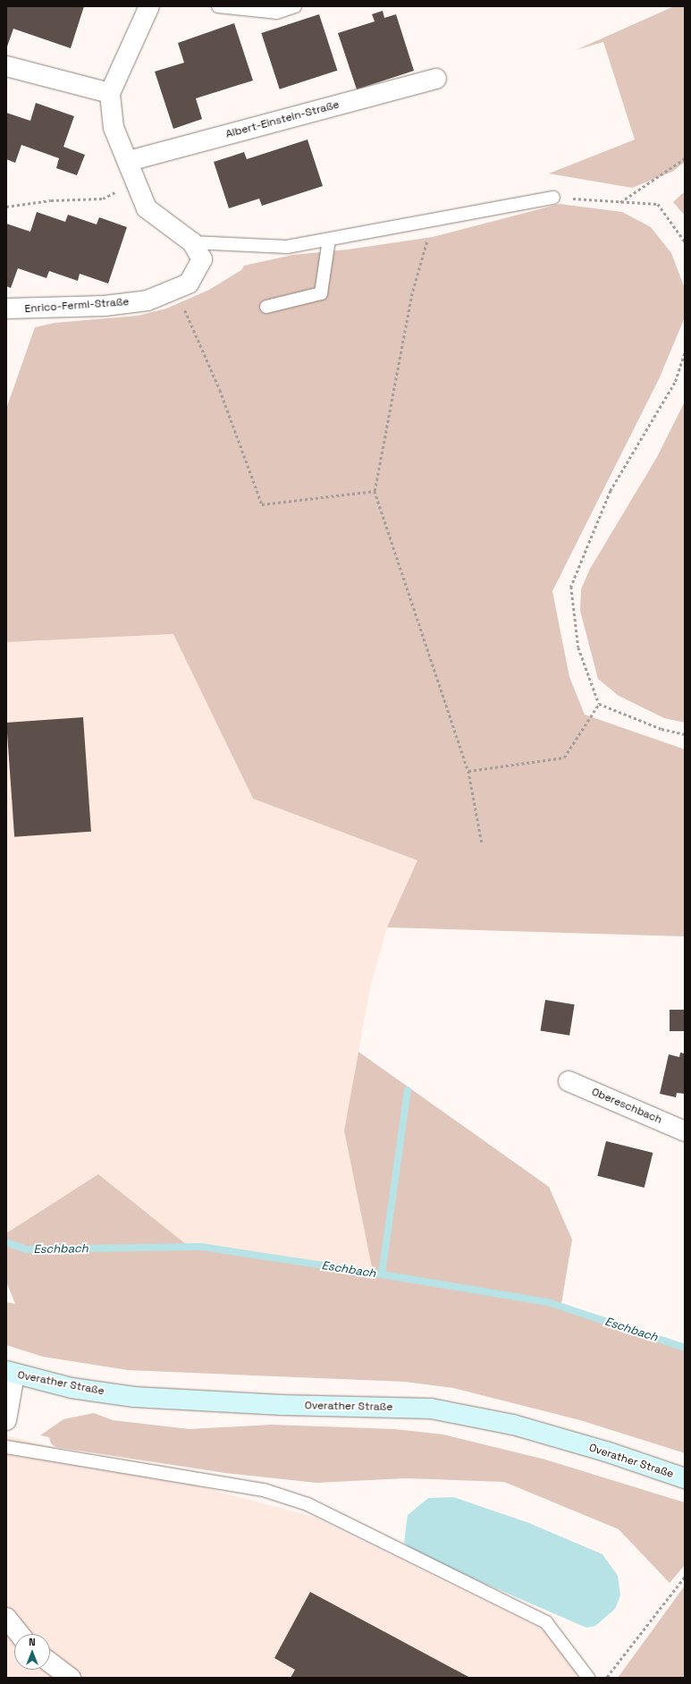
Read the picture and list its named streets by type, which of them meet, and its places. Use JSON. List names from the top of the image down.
{
  "streets": {
    "main road": ["Overather Straße"],
    "street": ["Albert-Einstein-Straße", "Enrico-Fermi-Straße", "Obereschbach"]
  },
  "water": ["Eschbach"],
  "north": "top"
}
